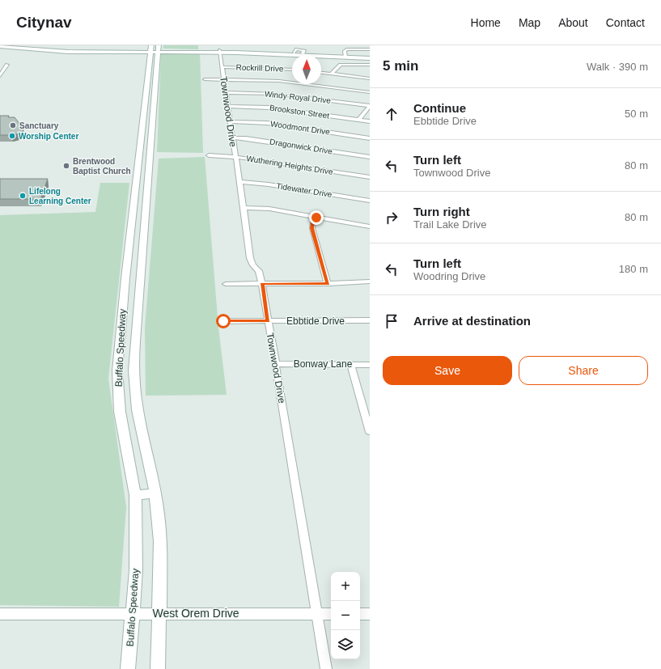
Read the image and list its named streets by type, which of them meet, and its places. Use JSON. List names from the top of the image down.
{
  "streets": {
    "main road": ["Buffalo Speedway", "West Orem Drive"],
    "street": [
      "Rockrill Drive",
      "Windy Royal Drive",
      "Townwood Drive",
      "Brookston Street",
      "Woodmont Drive",
      "Dragonwick Drive",
      "Wuthering Heights Drive",
      "Tidewater Drive",
      "Ebbtide Drive",
      "Bonway Lane"
    ]
  },
  "crossings": [
    ["Rockrill Drive", "Townwood Drive"],
    ["Windy Royal Drive", "Townwood Drive"],
    ["Townwood Drive", "Brookston Street"],
    ["Townwood Drive", "Woodmont Drive"],
    ["Townwood Drive", "Dragonwick Drive"],
    ["Townwood Drive", "Wuthering Heights Drive"],
    ["Townwood Drive", "Tidewater Drive"],
    ["Townwood Drive", "Ebbtide Drive"],
    ["Townwood Drive", "Bonway Lane"],
    ["Townwood Drive", "West Orem Drive"],
    ["Buffalo Speedway", "West Orem Drive"]
  ],
  "places": [
    "Sanctuary",
    "Worship Center",
    "Brentwood Baptist Church",
    "Lifelong Learning Center"
  ],
  "north": "top",
  "page": {
    "header": "Citynav",
    "nav": [
      "Home",
      "Map",
      "About",
      "Contact"
    ],
    "heading": ["5 min", "Walk · 390 m"],
    "list": [
      ["Continue", "Ebbtide Drive", "50 m"],
      ["Turn left", "Townwood Drive", "80 m"],
      ["Turn right", "Trail Lake Drive", "80 m"],
      ["Turn left", "Woodring Drive", "180 m"],
      "Arrive at destination"
    ],
    "buttons": ["Save", "Share"],
    "map_buttons": ["+", "−"]
  }
}
